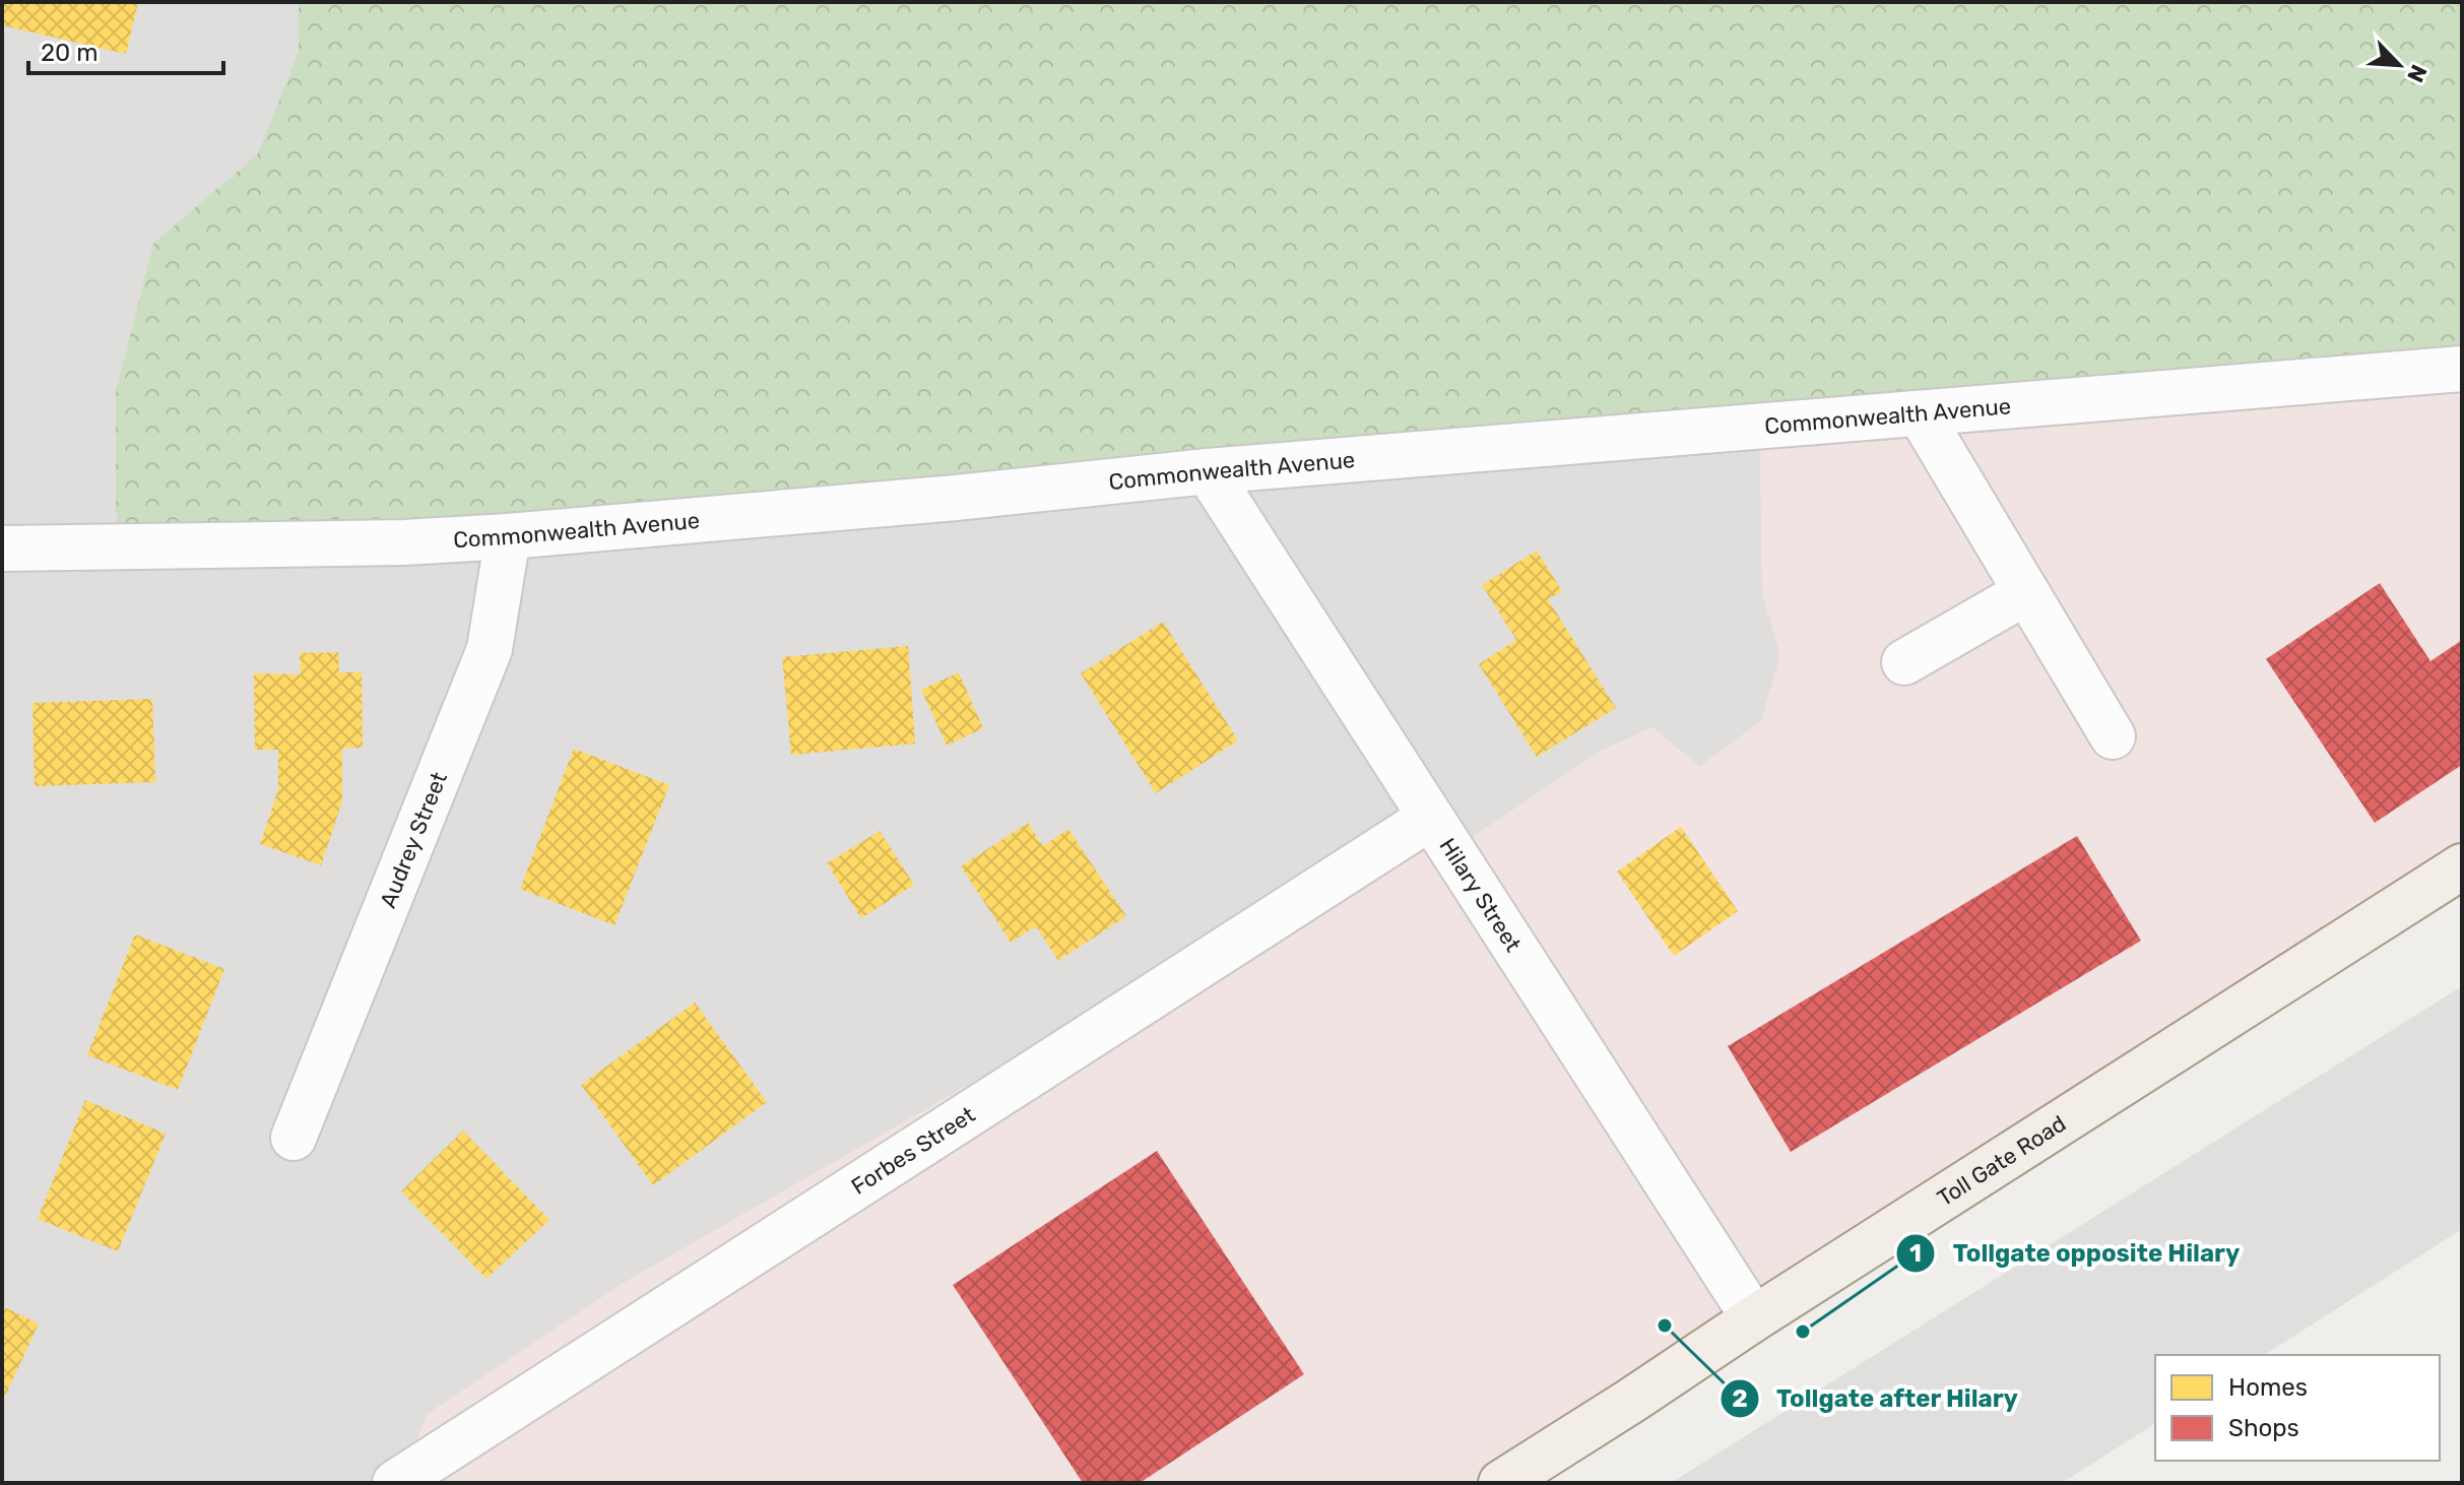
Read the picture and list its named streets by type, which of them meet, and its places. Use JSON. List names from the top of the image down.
{
  "streets": {
    "main road": ["Toll Gate Road"],
    "street": [
      "Commonwealth Avenue",
      "Audrey Street",
      "Hilary Street",
      "Forbes Street"
    ]
  },
  "crossings": [
    ["Commonwealth Avenue", "Audrey Street"],
    ["Commonwealth Avenue", "Hilary Street"],
    ["Hilary Street", "Forbes Street"],
    ["Hilary Street", "Toll Gate Road"]
  ],
  "places": ["Tollgate after Hilary", "Tollgate opposite Hilary"],
  "legend": ["Homes", "Shops"],
  "scale_bar": "20 m",
  "north": "bottom right"
}
